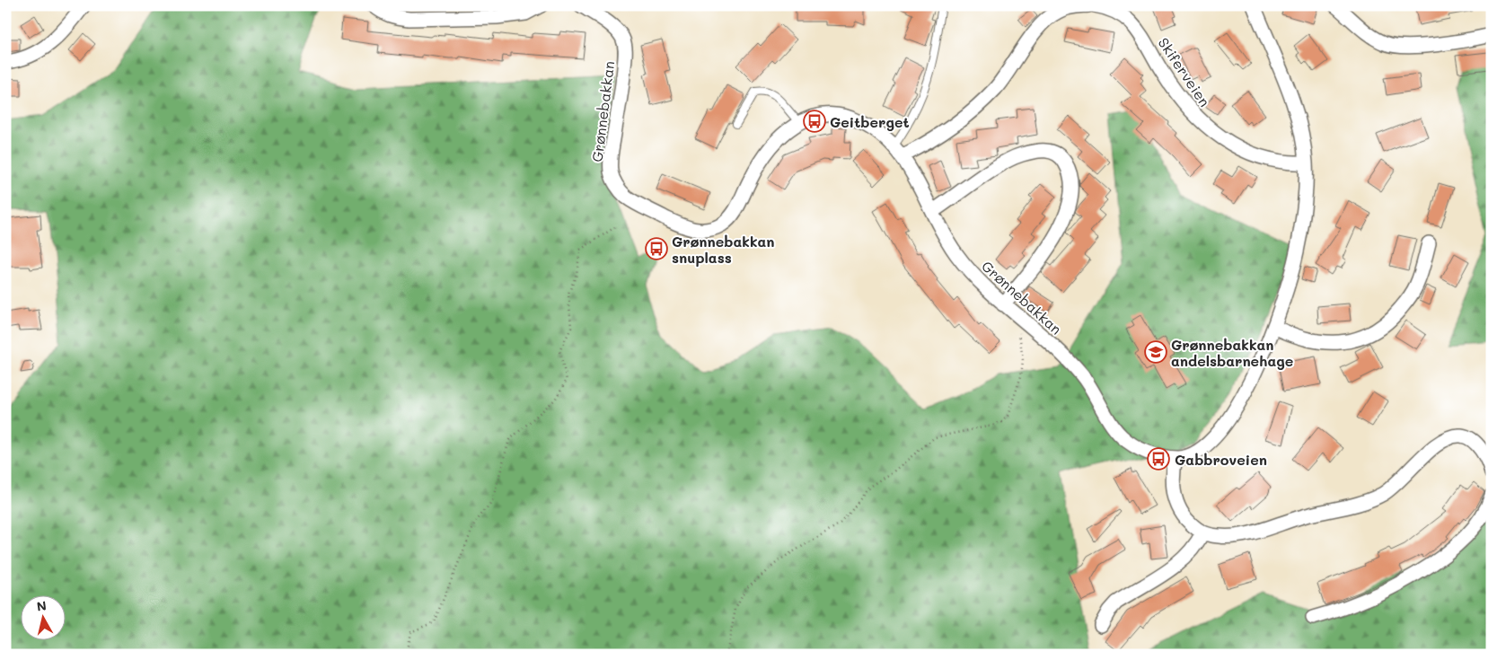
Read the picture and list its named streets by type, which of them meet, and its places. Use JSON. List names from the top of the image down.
{
  "streets": {
    "street": ["Skiferveien", "Grønnebakkan"]
  },
  "crossings": [
    ["Skiferveien", "Grønnebakkan"]
  ],
  "places": {
    "bus stop": ["Geitberget", "Grønnebakkan snuplass", "Gabbroveien"],
    "school or university": ["Grønnebakkan andelsbarnehage"]
  },
  "north": "top"
}
